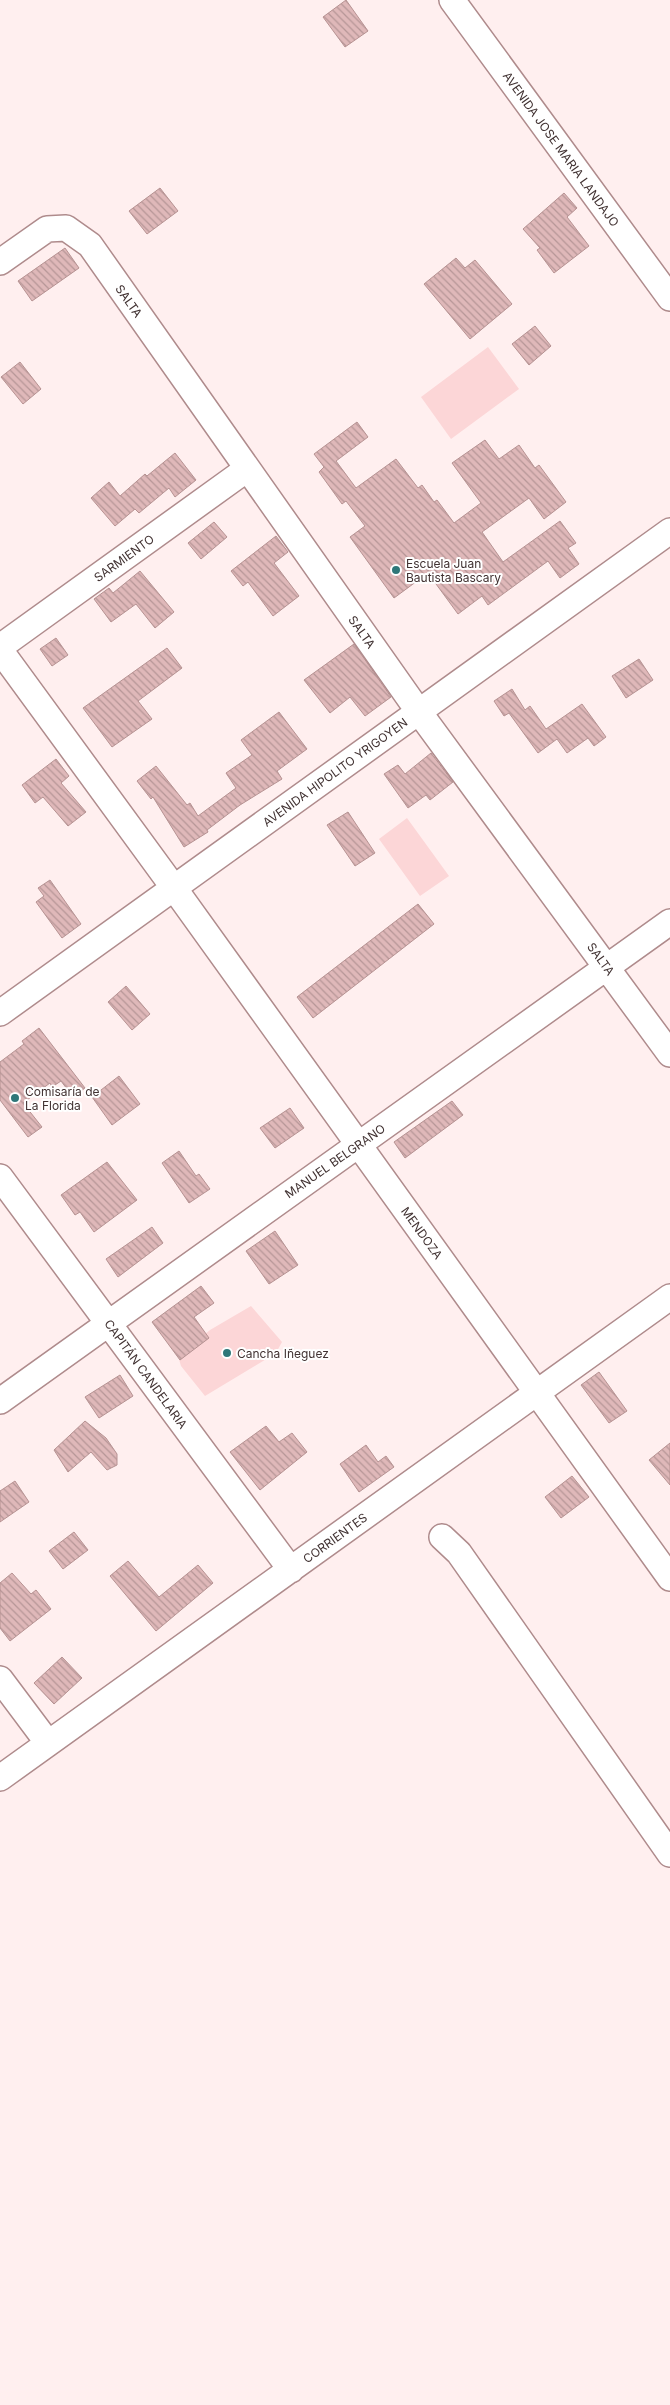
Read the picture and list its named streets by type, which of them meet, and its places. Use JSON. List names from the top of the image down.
{
  "streets": {
    "street": [
      "AVENIDA JOSE MARIA LANDAJO",
      "SALTA",
      "SARMIENTO",
      "AVENIDA HIPOLITO YRIGOYEN",
      "MANUEL BELGRANO",
      "MENDOZA",
      "CAPITÁN CANDELARIA",
      "CORRIENTES"
    ]
  },
  "crossings": [
    ["SALTA", "SARMIENTO"],
    ["SALTA", "AVENIDA HIPOLITO YRIGOYEN"],
    ["SALTA", "MANUEL BELGRANO"],
    ["SARMIENTO", "MENDOZA"],
    ["AVENIDA HIPOLITO YRIGOYEN", "MENDOZA"],
    ["MANUEL BELGRANO", "MENDOZA"],
    ["MANUEL BELGRANO", "CAPITÁN CANDELARIA"],
    ["MENDOZA", "CORRIENTES"],
    ["CAPITÁN CANDELARIA", "CORRIENTES"]
  ],
  "places": ["Escuela Juan Bautista Bascary", "Comisaría de La Florida", "Cancha Iñeguez"]
}
